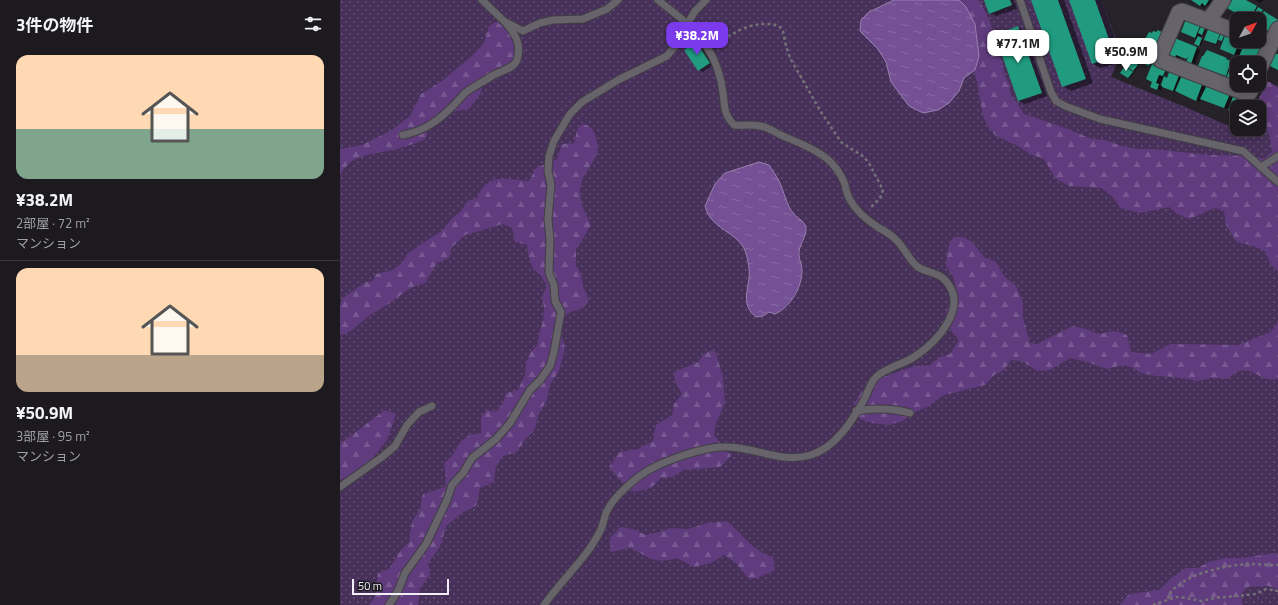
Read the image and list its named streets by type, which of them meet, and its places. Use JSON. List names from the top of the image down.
{
  "scale_bar": "50 m",
  "north": "top right",
  "page": {
    "heading": "3件の物件",
    "price": ["¥38.2M", "¥77.1M", "¥50.9M"],
    "list": [
      {
        "name": "¥38.2M",
        "note": "2部屋 · 72 m² · マンション"
      },
      {
        "name": "¥50.9M",
        "note": "3部屋 · 95 m² · マンション"
      }
    ],
    "scale": "50 m"
  }
}
